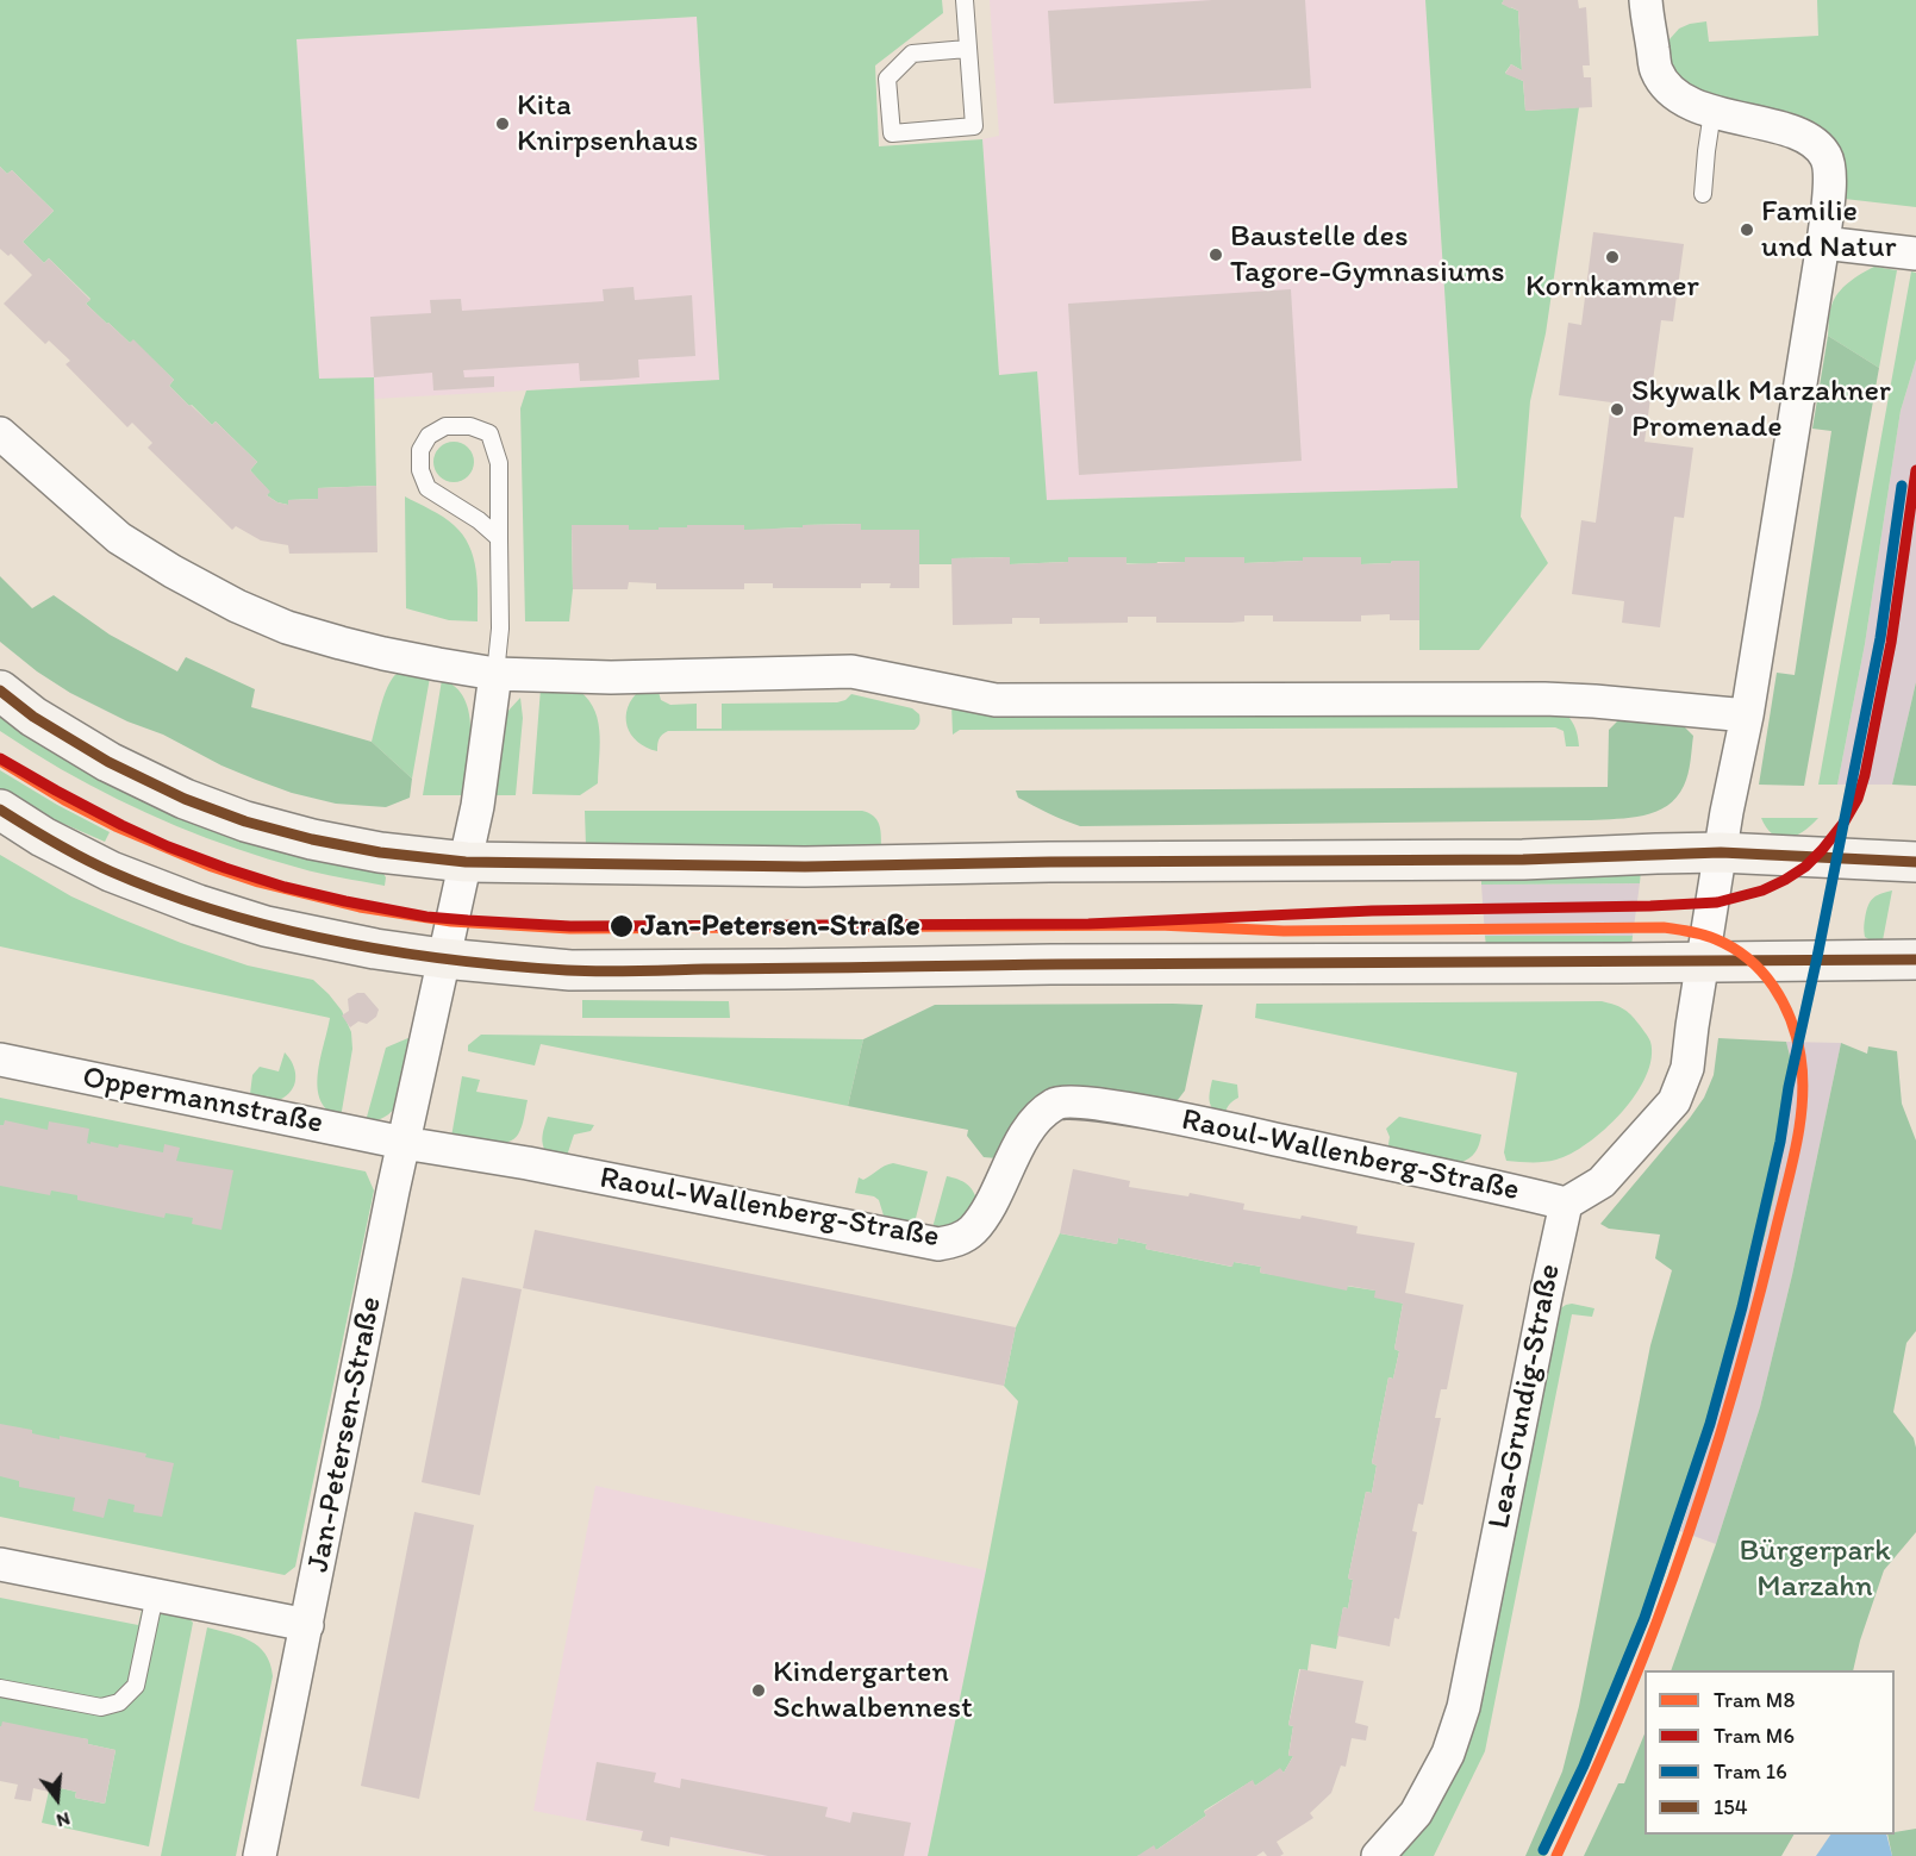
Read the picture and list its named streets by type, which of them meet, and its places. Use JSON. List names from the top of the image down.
{
  "streets": {
    "street": [
      "Oppermannstraße",
      "Raoul-Wallenberg-Straße",
      "Lea-Grundig-Straße",
      "Jan-Petersen-Straße"
    ]
  },
  "crossings": [
    ["Oppermannstraße", "Raoul-Wallenberg-Straße"],
    ["Oppermannstraße", "Jan-Petersen-Straße"],
    ["Raoul-Wallenberg-Straße", "Lea-Grundig-Straße"],
    ["Raoul-Wallenberg-Straße", "Jan-Petersen-Straße"]
  ],
  "parks": ["Bürgerpark Marzahn"],
  "places": [
    "Kita Knirpsenhaus",
    "Familie und Natur",
    "Baustelle des Tagore-Gymnasiums",
    "Kornkammer",
    "Skywalk Marzahner Promenade",
    "Jan-Petersen-Straße",
    "Kindergarten Schwalbennest"
  ],
  "lines": [
    "tram line M6",
    "tram line 16",
    "transit line 154",
    "tram line M8"
  ],
  "legend": [
    "Tram M8",
    "Tram M6",
    "Tram 16",
    "154"
  ],
  "north": "bottom"
}
